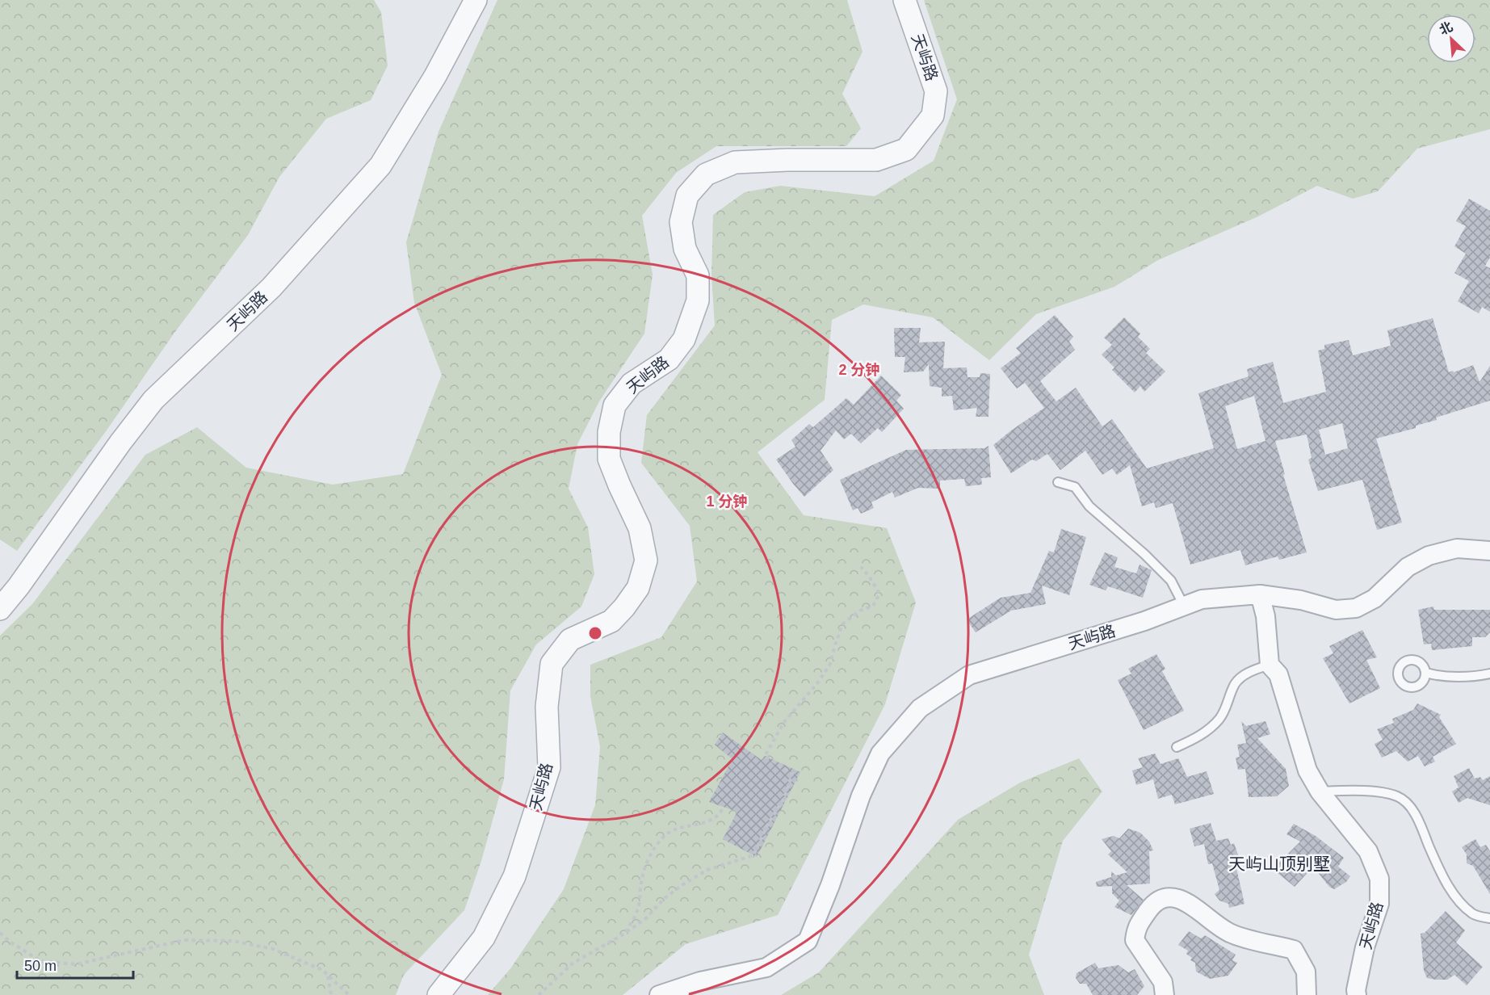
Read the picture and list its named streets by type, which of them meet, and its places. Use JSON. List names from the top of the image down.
{
  "streets": {
    "street": ["天屿路"]
  },
  "districts": ["天屿山顶别墅"],
  "scale_bar": "50 m",
  "north": "top left",
  "rings": ["2 分钟", "1 分钟"]
}
